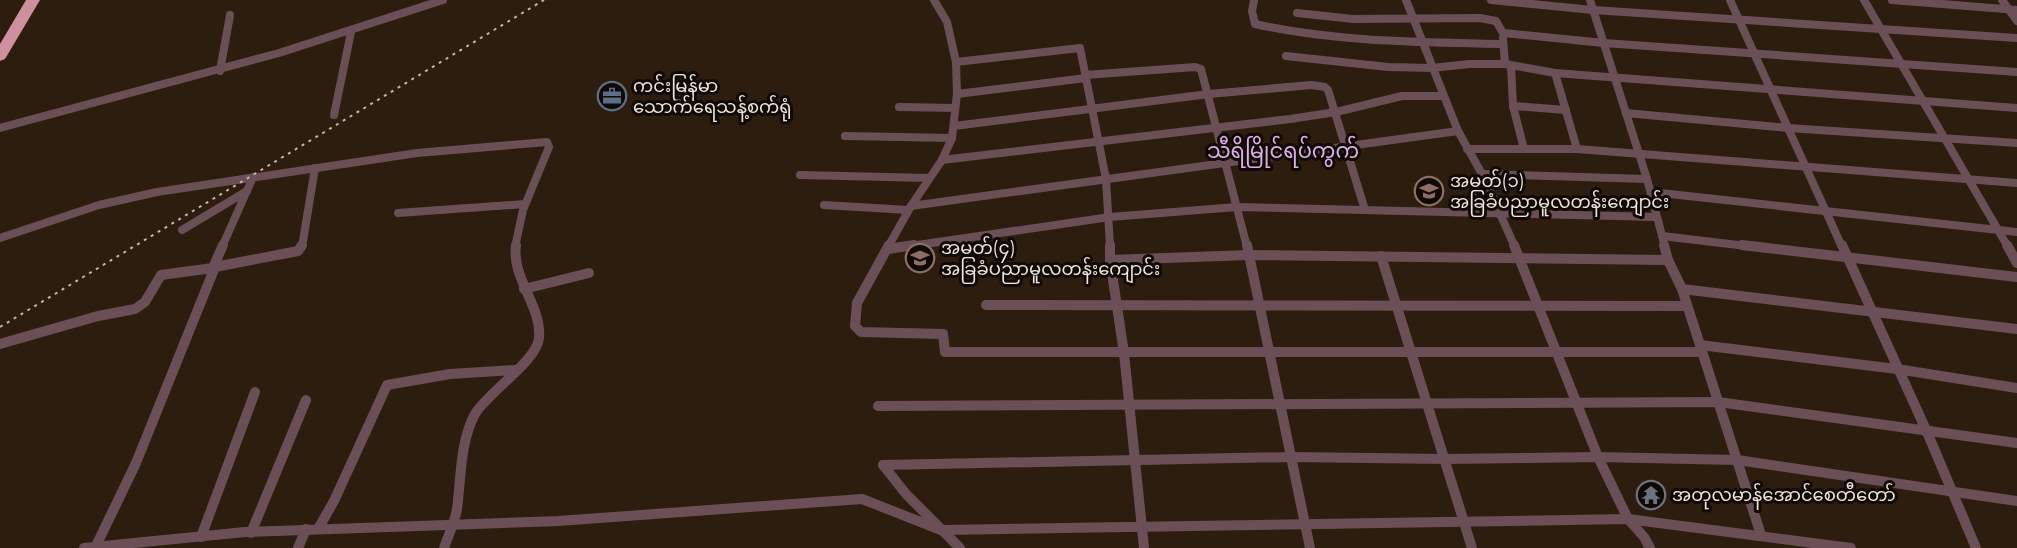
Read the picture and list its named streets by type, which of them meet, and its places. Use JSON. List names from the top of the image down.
{
  "districts": ["သီရိမြိုင်ရပ်ကွက်"],
  "places": {
    "office": ["ကင်းမြန်မာ သောက်ရေသန့်စက်ရုံ"],
    "school or university": ["အမှတ်(၁) အခြခံပညာမူလတန်းကျောင်း", "အမှတ်(၄) အခြခံပညာမူလတန်းကျောင်း"],
    "temple": ["အတုလမာန်အောင်စေတီတော်"]
  }
}
